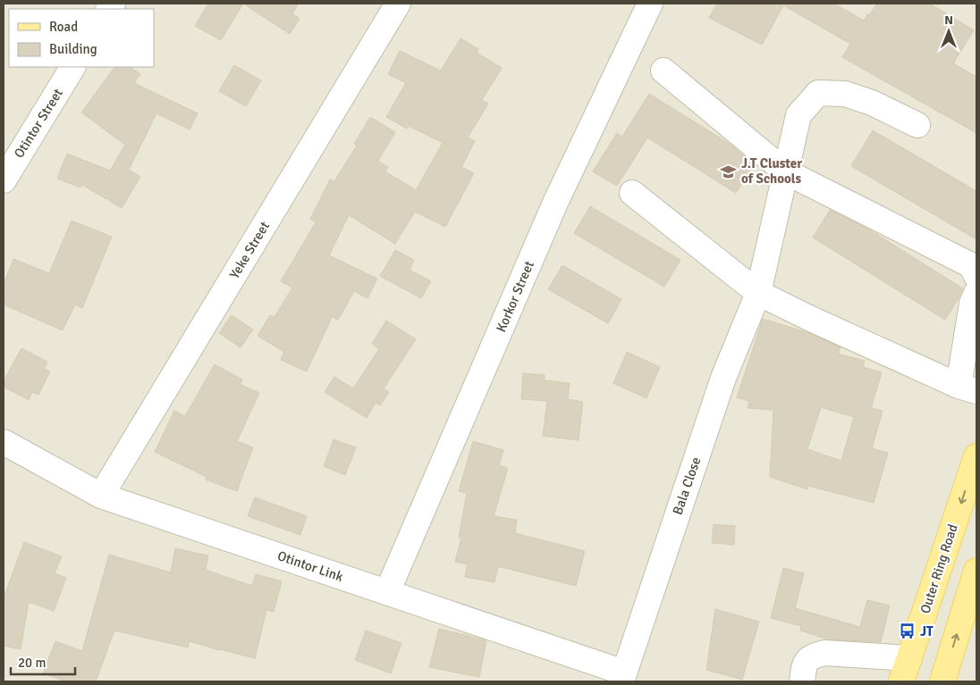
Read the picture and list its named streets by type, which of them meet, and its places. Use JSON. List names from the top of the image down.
{
  "streets": {
    "main road": ["Outer Ring Road"],
    "street": [
      "Otintor Street",
      "Yeke Street",
      "Korkor Street",
      "Bala Close",
      "Otintor Link"
    ]
  },
  "crossings": [
    ["Yeke Street", "Otintor Link"],
    ["Korkor Street", "Otintor Link"],
    ["Bala Close", "Otintor Link"]
  ],
  "places": {
    "school or university": ["J.T Cluster of Schools"],
    "bus stop": ["JT"]
  },
  "legend": ["Road", "Building"],
  "scale_bar": "20 m",
  "north": "top"
}
